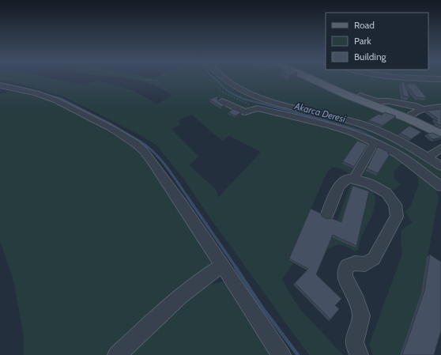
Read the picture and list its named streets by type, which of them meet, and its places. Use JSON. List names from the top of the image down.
{
  "water": ["Akarca Deresi"],
  "legend": ["Road", "Park", "Building"]
}
